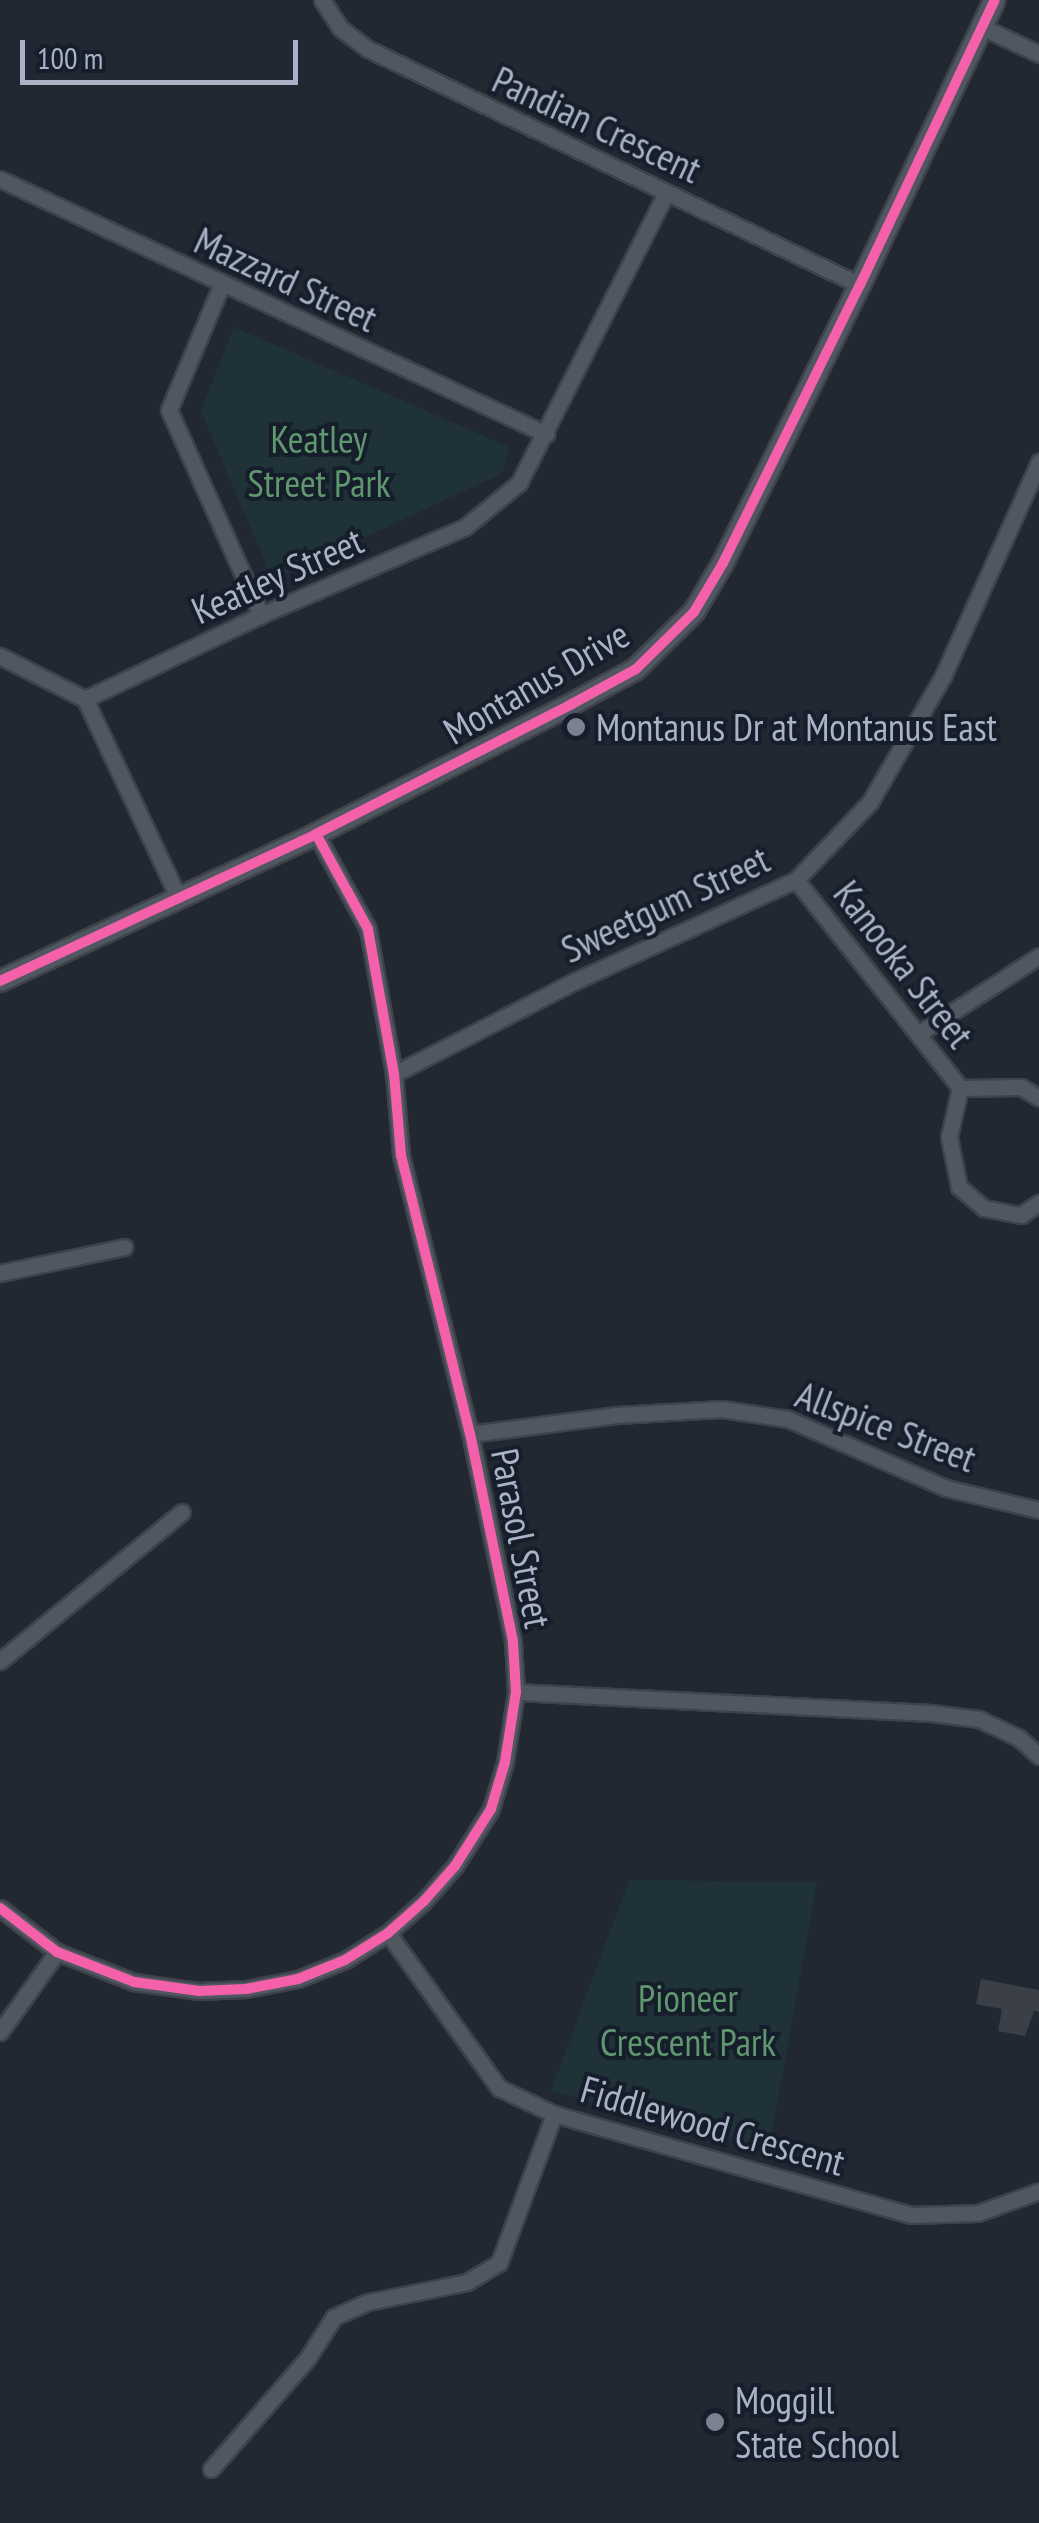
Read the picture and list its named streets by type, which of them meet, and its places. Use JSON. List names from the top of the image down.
{
  "streets": {
    "street": [
      "Pandian Crescent",
      "Mazzard Street",
      "Keatley Street",
      "Montanus Drive",
      "Sweetgum Street",
      "Kanooka Street",
      "Allspice Street",
      "Parasol Street",
      "Fiddlewood Crescent"
    ]
  },
  "crossings": [
    ["Pandian Crescent", "Keatley Street"],
    ["Pandian Crescent", "Montanus Drive"],
    ["Mazzard Street", "Keatley Street"],
    ["Montanus Drive", "Parasol Street"],
    ["Sweetgum Street", "Kanooka Street"],
    ["Sweetgum Street", "Parasol Street"],
    ["Allspice Street", "Parasol Street"],
    ["Parasol Street", "Fiddlewood Crescent"]
  ],
  "parks": ["Keatley Street Park", "Pioneer Crescent Park"],
  "places": ["Montanus Dr at Montanus East", "Moggill State School"],
  "scale_bar": "100 m"
}
